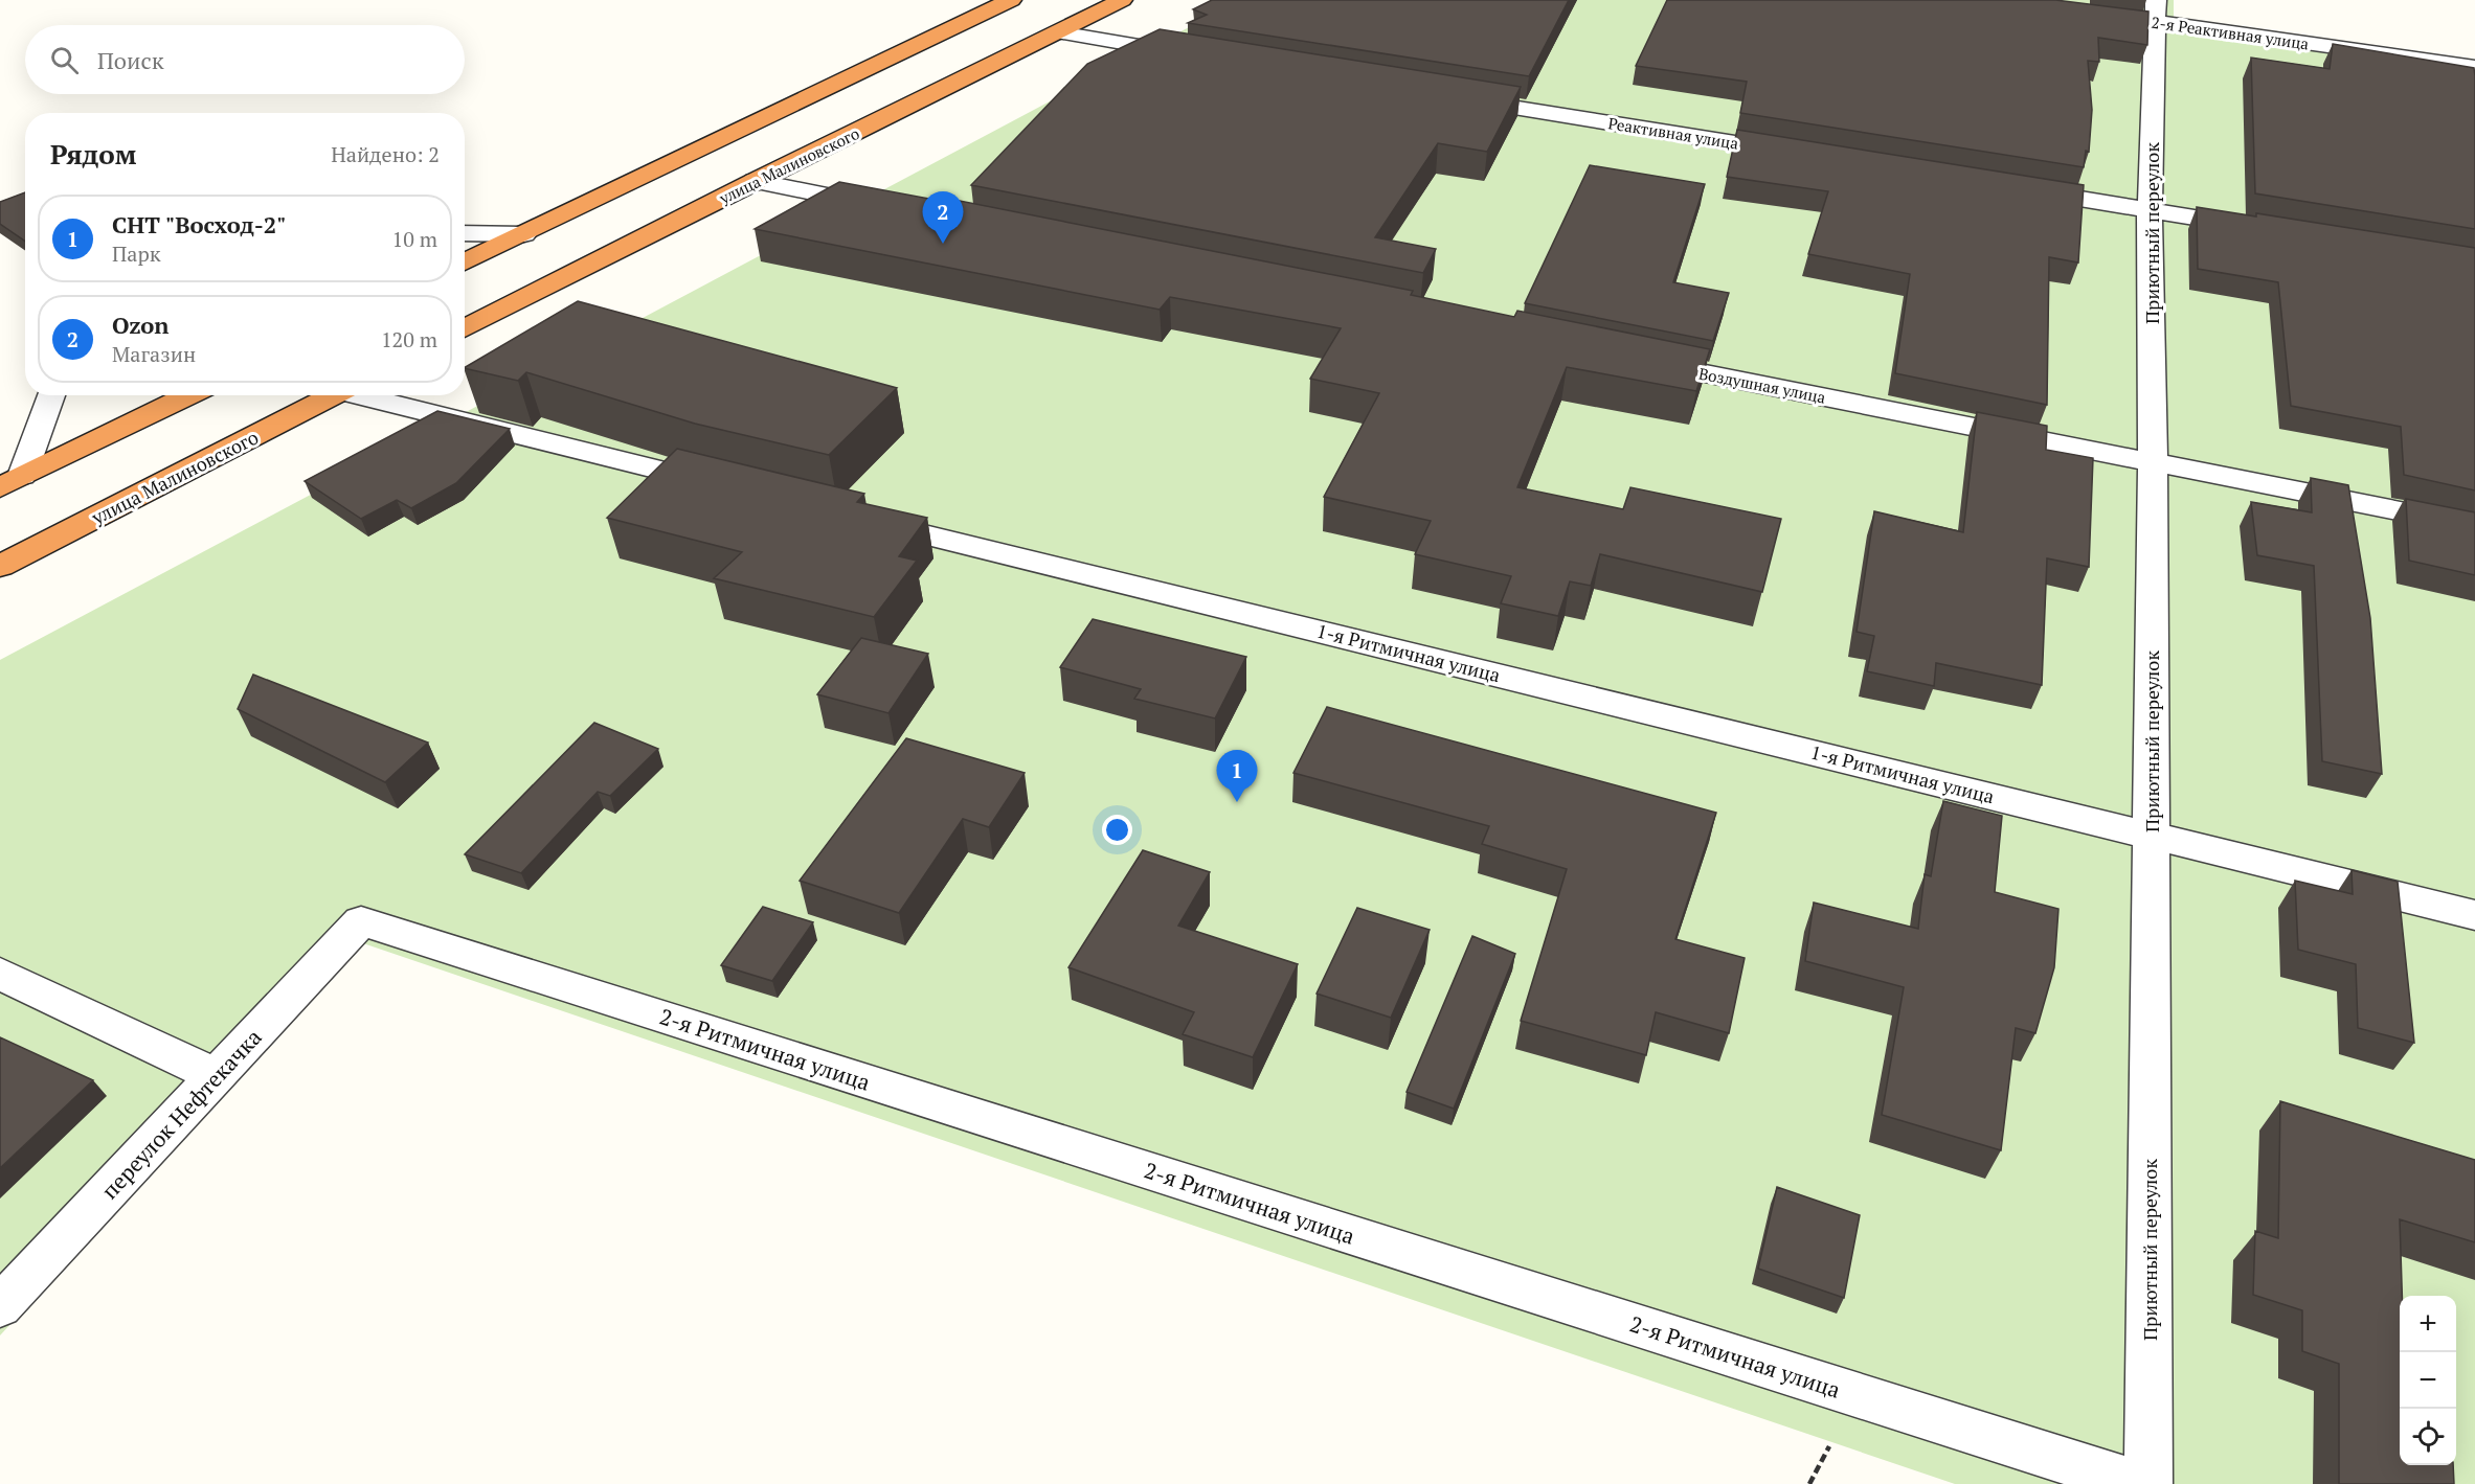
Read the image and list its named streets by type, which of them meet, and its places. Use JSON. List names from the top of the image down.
{
  "streets": {
    "highway": ["улица Малиновского"],
    "street": [
      "2-я Реактивная улица",
      "Реактивная улица",
      "Приютный переулок",
      "Воздушная улица",
      "1-я Ритмичная улица",
      "2-я Ритмичная улица",
      "переулок Нефтекачка"
    ]
  },
  "crossings": [
    ["2-я Реактивная улица", "Приютный переулок"],
    ["Приютный переулок", "Воздушная улица"],
    ["Приютный переулок", "1-я Ритмичная улица"],
    ["2-я Ритмичная улица", "переулок Нефтекачка"]
  ],
  "page": {
    "search": "Поиск",
    "heading": ["Рядом", "Найдено: 2"],
    "pins": ["2", "1"],
    "list": [
      {
        "mark": "1",
        "name": "СНТ \"Восход-2\"",
        "note": "Парк",
        "value": "10 m"
      },
      {
        "mark": "2",
        "name": "Ozon",
        "note": "Магазин",
        "value": "120 m"
      }
    ],
    "map_buttons": ["+", "−"]
  }
}
